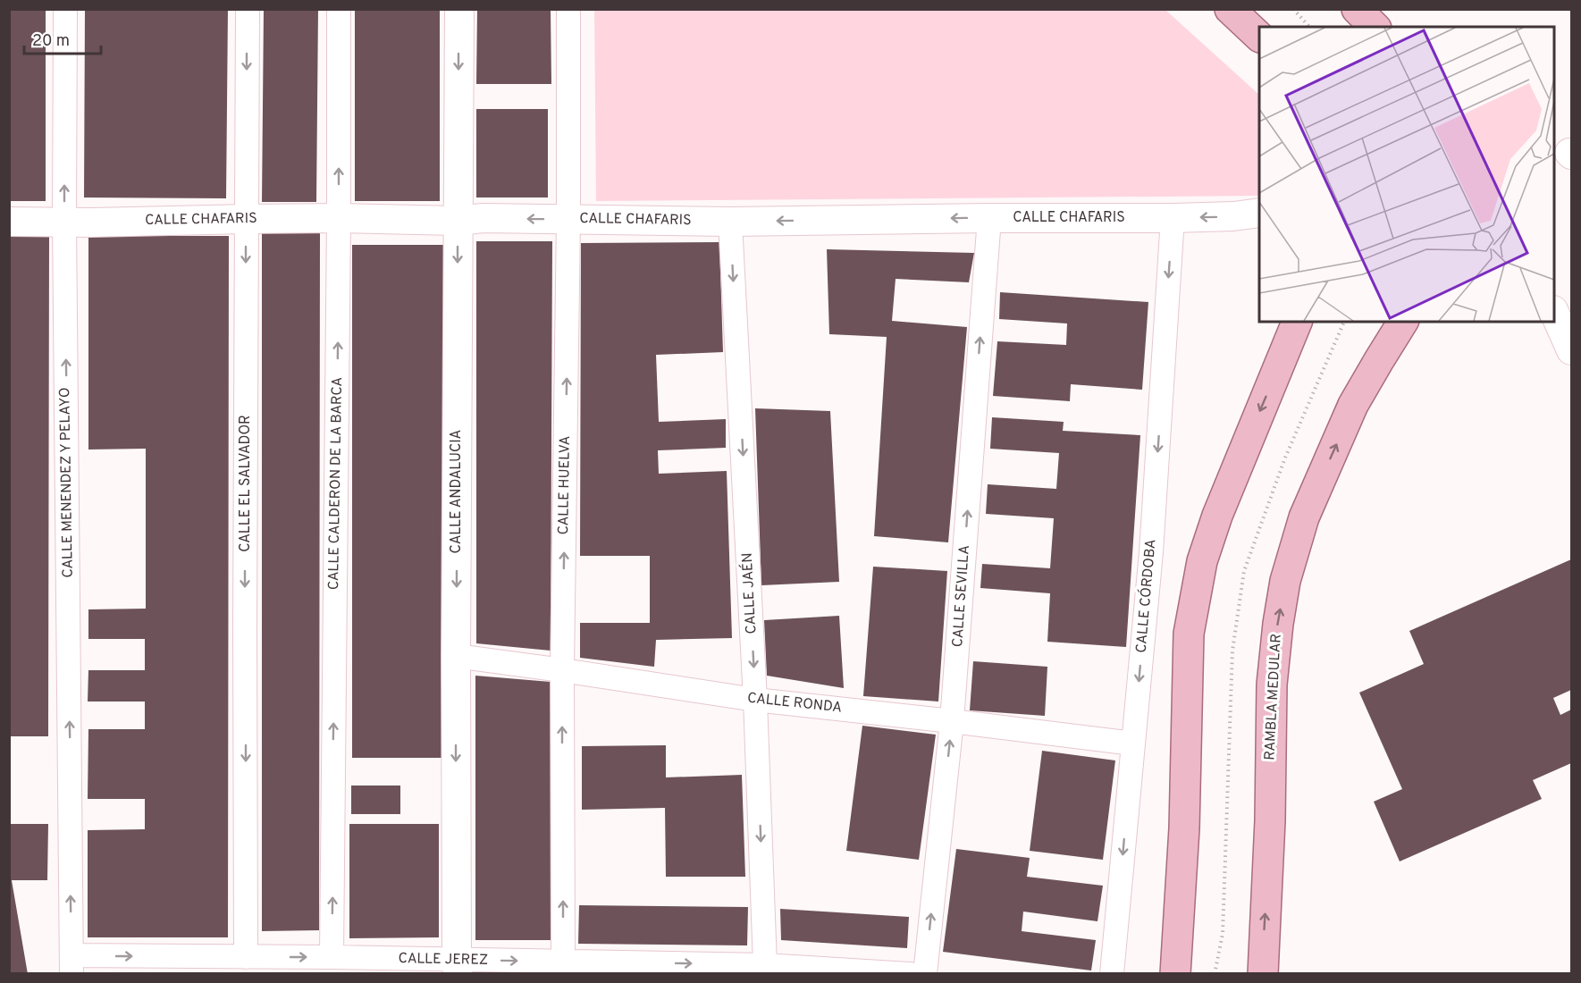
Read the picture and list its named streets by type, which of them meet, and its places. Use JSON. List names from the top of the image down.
{
  "streets": {
    "main road": ["RAMBLA MEDULAR"],
    "street": [
      "CALLE CHAFARIS",
      "CALLE MENENDEZ Y PELAYO",
      "CALLE EL SALVADOR",
      "CALLE CALDERON DE LA BARCA",
      "CALLE HUELVA",
      "CALLE ANDALUCIA",
      "CALLE JAÉN",
      "CALLE SEVILLA",
      "CALLE CÓRDOBA",
      "CALLE RONDA",
      "CALLE JEREZ"
    ]
  },
  "crossings": [
    ["CALLE CHAFARIS", "CALLE MENENDEZ Y PELAYO"],
    ["CALLE CHAFARIS", "CALLE EL SALVADOR"],
    ["CALLE CHAFARIS", "CALLE CALDERON DE LA BARCA"],
    ["CALLE CHAFARIS", "CALLE HUELVA"],
    ["CALLE CHAFARIS", "CALLE ANDALUCIA"],
    ["CALLE CHAFARIS", "CALLE JAÉN"],
    ["CALLE CHAFARIS", "CALLE SEVILLA"],
    ["CALLE CHAFARIS", "CALLE CÓRDOBA"],
    ["CALLE MENENDEZ Y PELAYO", "CALLE JEREZ"],
    ["CALLE EL SALVADOR", "CALLE JEREZ"],
    ["CALLE CALDERON DE LA BARCA", "CALLE JEREZ"],
    ["CALLE HUELVA", "CALLE RONDA"],
    ["CALLE HUELVA", "CALLE JEREZ"],
    ["CALLE ANDALUCIA", "CALLE RONDA"],
    ["CALLE ANDALUCIA", "CALLE JEREZ"],
    ["CALLE JAÉN", "CALLE RONDA"],
    ["CALLE JAÉN", "CALLE JEREZ"],
    ["CALLE SEVILLA", "CALLE RONDA"],
    ["CALLE CÓRDOBA", "CALLE RONDA"]
  ],
  "one_way": [
    "CALLE CHAFARIS",
    "CALLE MENENDEZ Y PELAYO",
    "CALLE EL SALVADOR",
    "CALLE CALDERON DE LA BARCA",
    "CALLE HUELVA",
    "CALLE ANDALUCIA",
    "CALLE JAÉN",
    "CALLE SEVILLA",
    "CALLE CÓRDOBA",
    "CALLE JEREZ"
  ],
  "scale_bar": "20 m"
}
